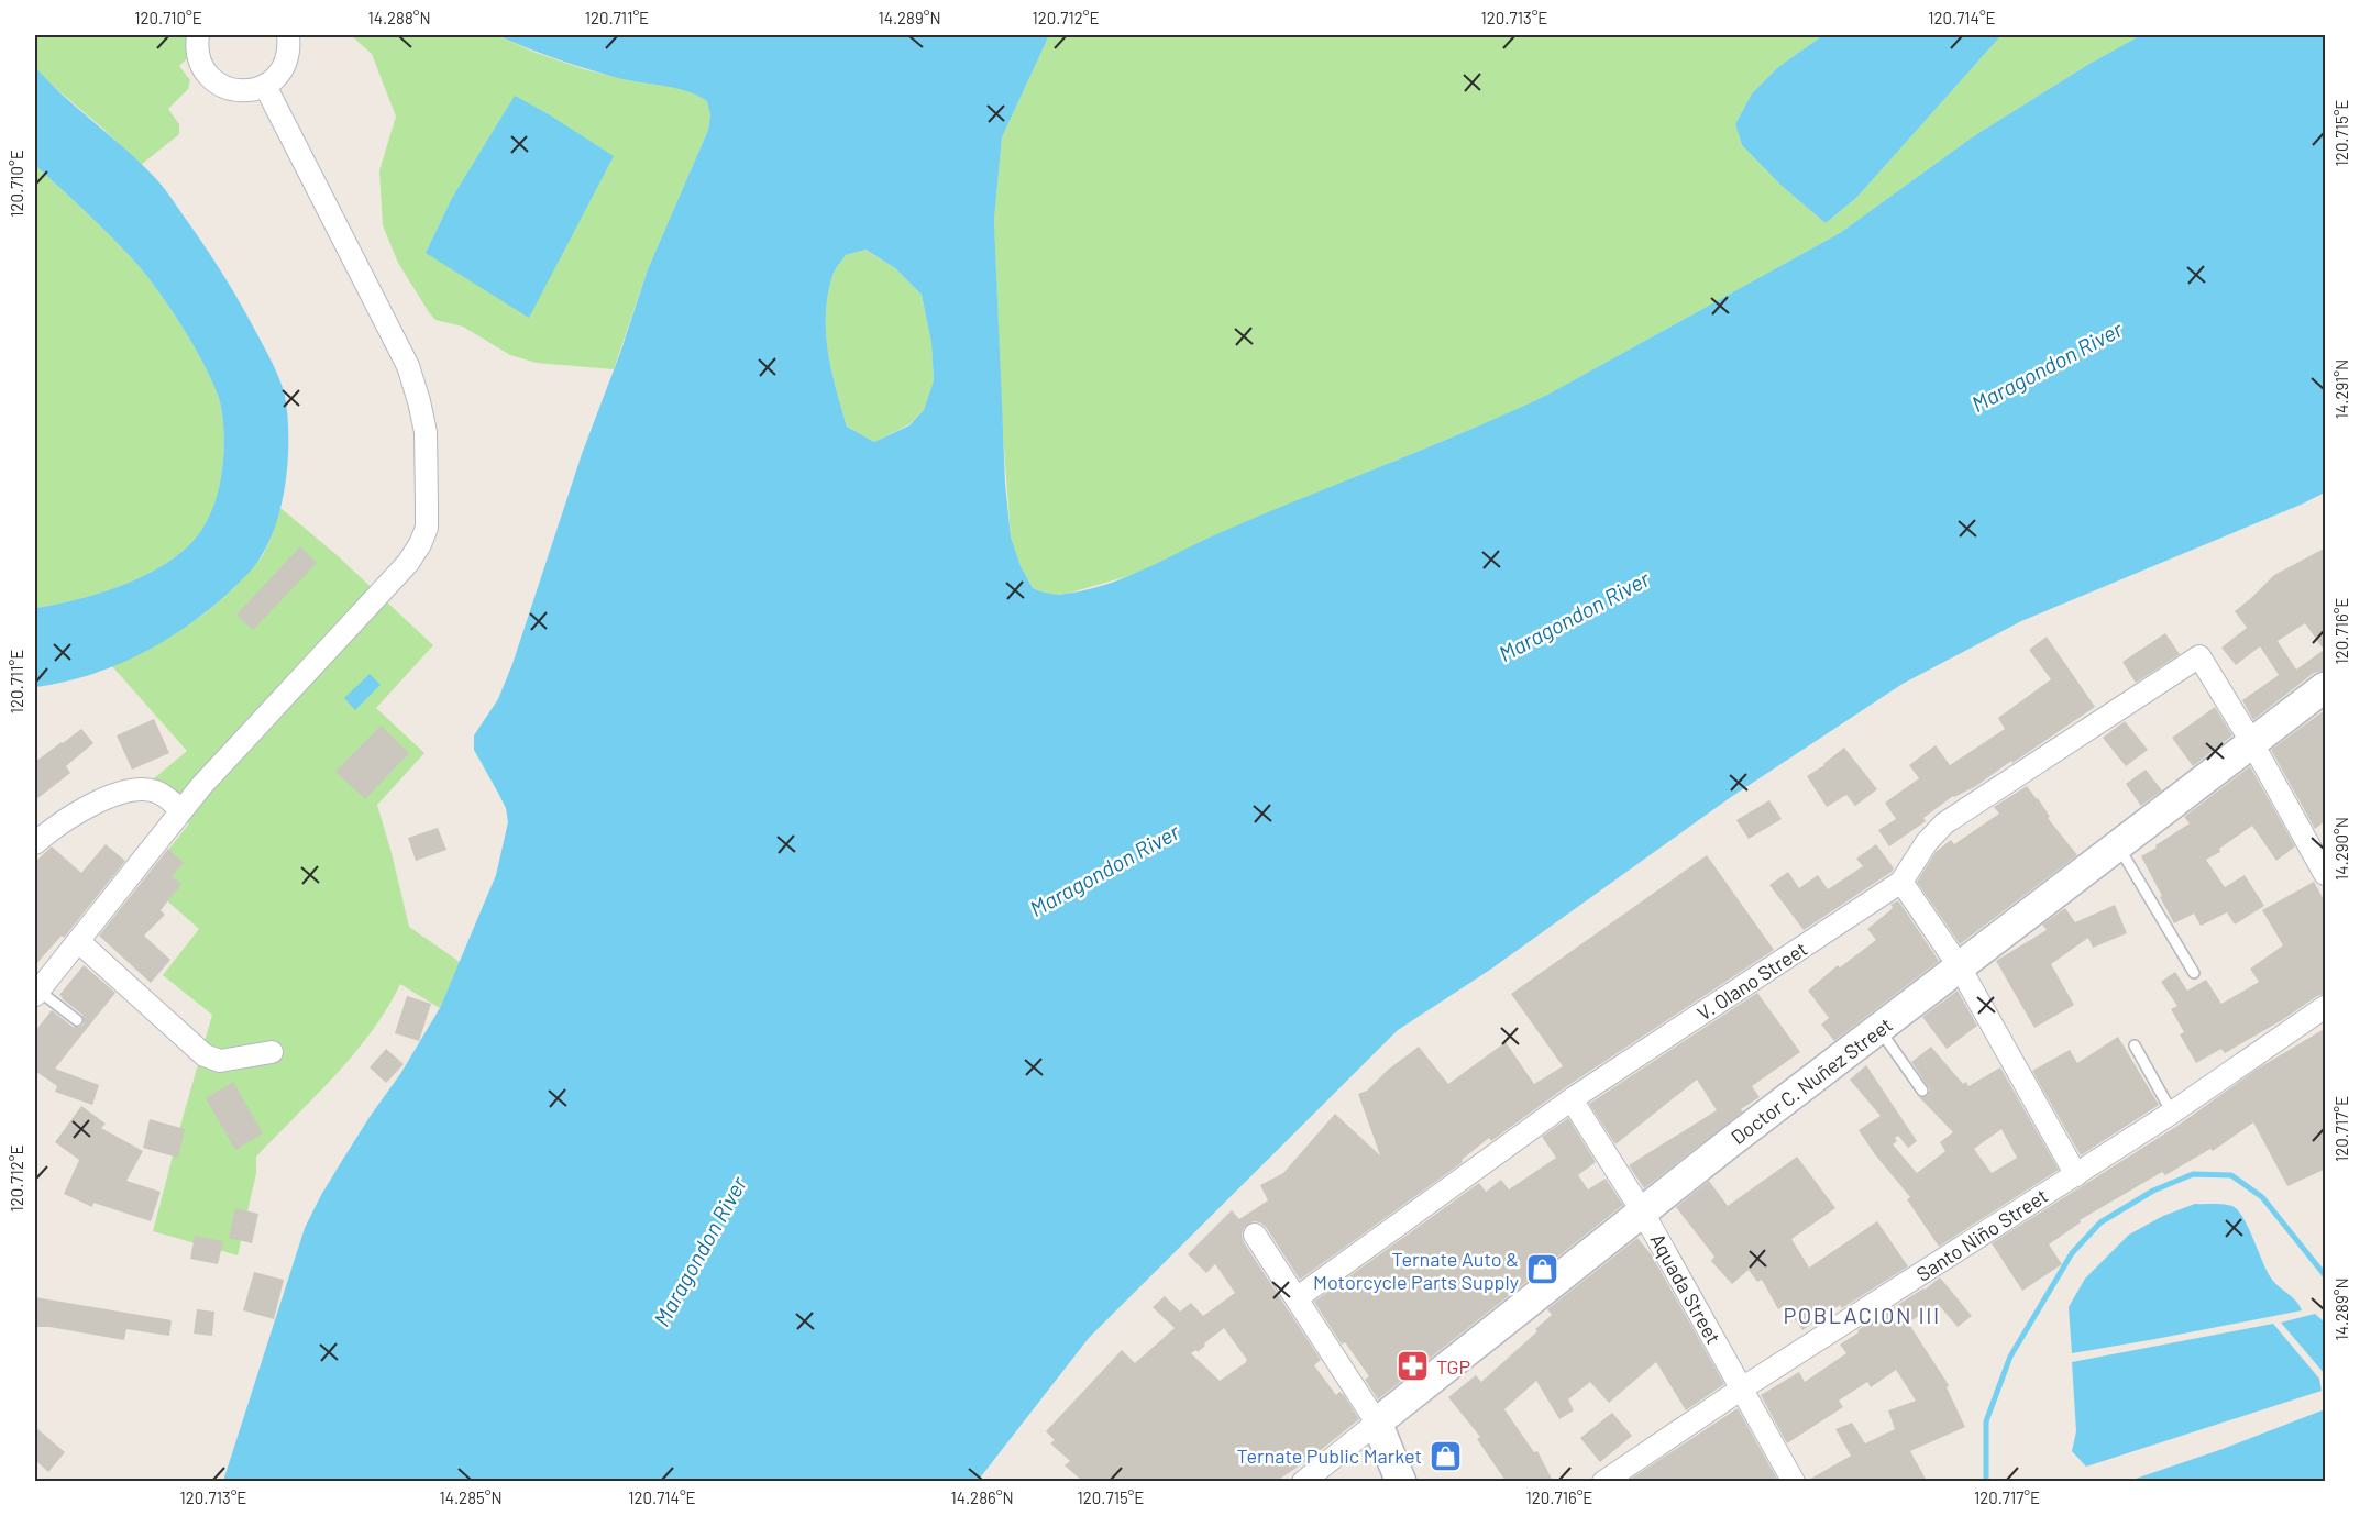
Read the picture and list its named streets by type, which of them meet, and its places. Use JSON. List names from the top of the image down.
{
  "streets": {
    "main road": ["Doctor C. Nuñez Street"],
    "street": ["V. Olano Street", "Santo Niño Street", "Aquada Street"]
  },
  "crossings": [
    ["V. Olano Street", "Doctor C. Nuñez Street"],
    ["V. Olano Street", "Aquada Street"],
    ["Doctor C. Nuñez Street", "Aquada Street"],
    ["Santo Niño Street", "Aquada Street"]
  ],
  "districts": ["POBLACION III"],
  "water": ["Maragondon River"],
  "places": {
    "shop": ["Ternate Auto & Motorcycle Parts Supply", "Ternate Public Market"],
    "pharmacy": ["TGP"]
  },
  "coordinates": [
    "120.710°E",
    "14.288°N",
    "120.711°E",
    "14.289°N",
    "120.712°E",
    "120.713°E",
    "120.714°E",
    "120.715°E",
    "14.291°N",
    "120.716°E",
    "14.290°N",
    "120.717°E",
    "14.285°N",
    "14.286°N"
  ]
}
